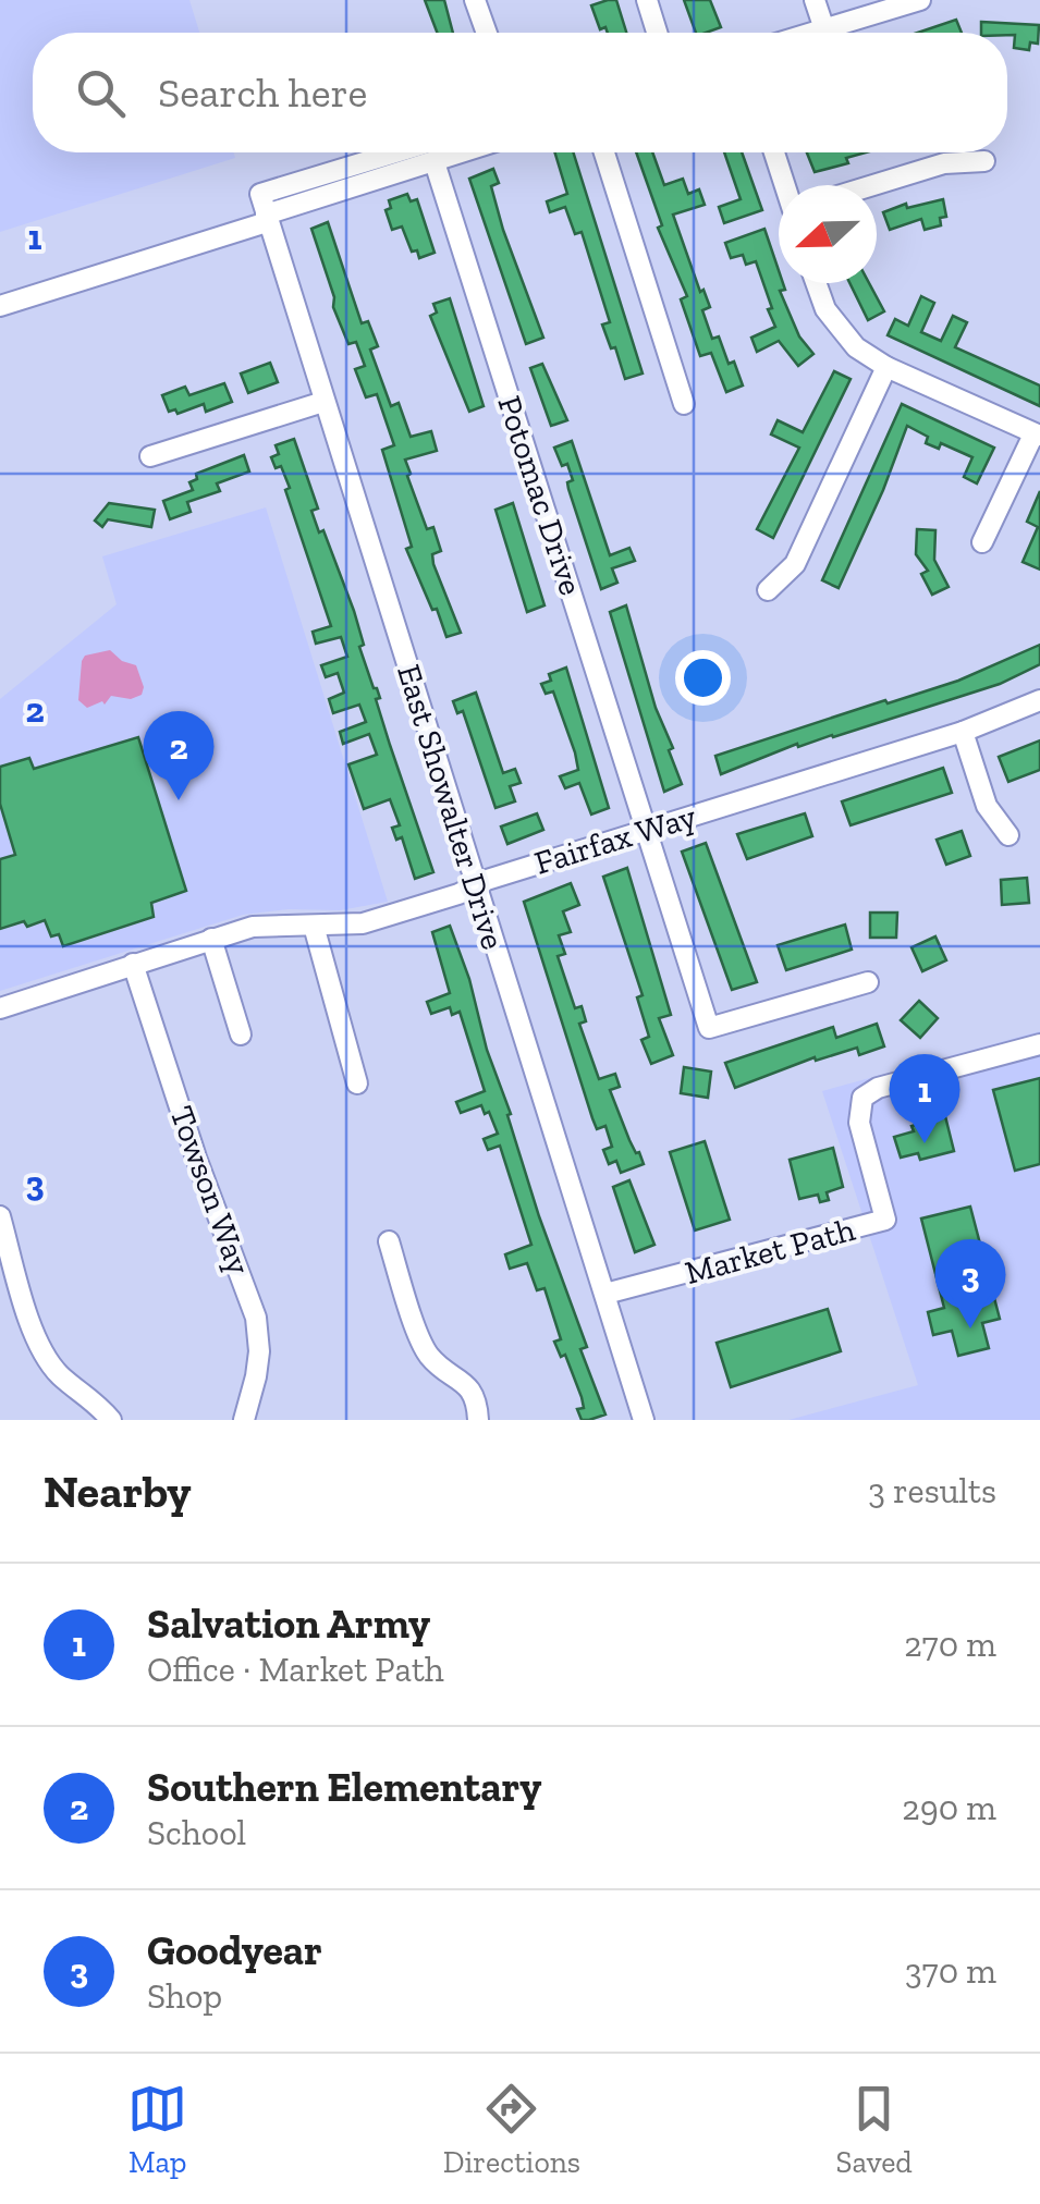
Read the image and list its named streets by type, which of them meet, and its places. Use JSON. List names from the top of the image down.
{
  "streets": {
    "street": [
      "Potomac Drive",
      "East Showalter Drive",
      "Fairfax Way",
      "Towson Way",
      "Market Path"
    ]
  },
  "crossings": [
    ["Potomac Drive", "Fairfax Way"],
    ["East Showalter Drive", "Fairfax Way"],
    ["East Showalter Drive", "Market Path"],
    ["Fairfax Way", "Towson Way"]
  ],
  "north": "left",
  "page": {
    "search": "Search here",
    "pins": ["2", "1", "3"],
    "heading": ["Nearby", "3 results"],
    "list": [
      {
        "mark": "1",
        "name": "Salvation Army",
        "note": "Office · Market Path",
        "value": "270 m"
      },
      {
        "mark": "2",
        "name": "Southern Elementary",
        "note": "School",
        "value": "290 m"
      },
      {
        "mark": "3",
        "name": "Goodyear",
        "note": "Shop",
        "value": "370 m"
      }
    ],
    "nav": ["Map", "Directions", "Saved"]
  },
  "grid": {
    "rows": ["1", "2", "3"]
  }
}
